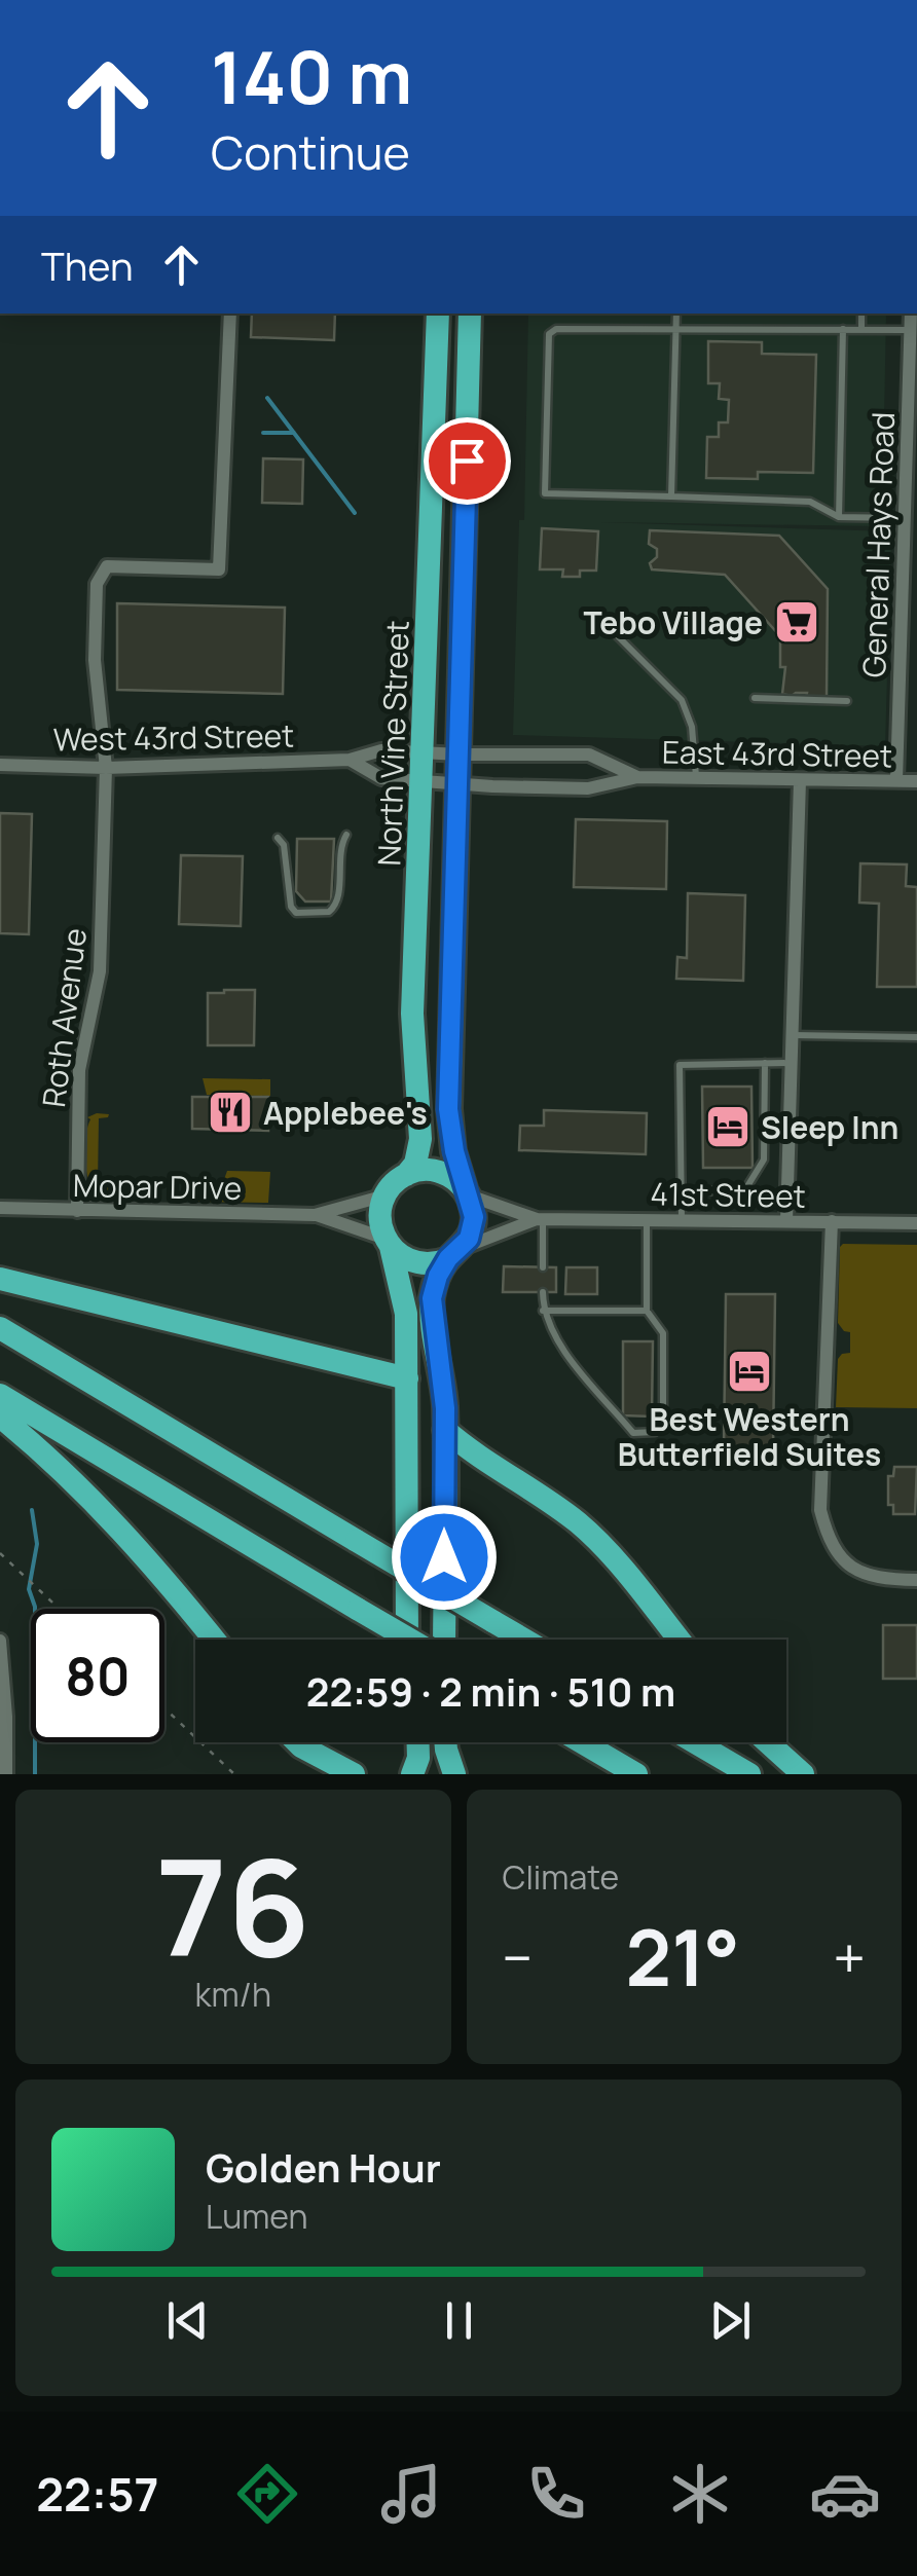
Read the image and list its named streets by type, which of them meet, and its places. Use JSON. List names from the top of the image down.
{
  "streets": {
    "highway": ["North Vine Street"],
    "street": [
      "General Hays Road",
      "West 43rd Street",
      "East 43rd Street",
      "Roth Avenue",
      "Mopar Drive",
      "41st Street"
    ]
  },
  "crossings": [
    ["General Hays Road", "East 43rd Street"],
    ["West 43rd Street", "East 43rd Street"],
    ["West 43rd Street", "Roth Avenue"],
    ["North Vine Street", "East 43rd Street"],
    ["North Vine Street", "Mopar Drive"],
    ["North Vine Street", "41st Street"],
    ["Roth Avenue", "Mopar Drive"],
    ["Mopar Drive", "41st Street"]
  ],
  "places": {
    "supermarket": ["Tebo Village"],
    "restaurant": ["Applebee's"],
    "hotel": ["Sleep Inn", "Best Western Butterfield Suites"]
  },
  "page": {
    "turn": ["140 m", "Continue"],
    "then": "Then",
    "limit": "80",
    "trip": "22:59 · 2 min · 510 m",
    "tile": [
      ["76", "km/h"],
      "Climate"
    ],
    "heat": ["−", "21°", "+"],
    "song": ["Golden Hour", "Lumen"],
    "tabs": "22:57"
  }
}
